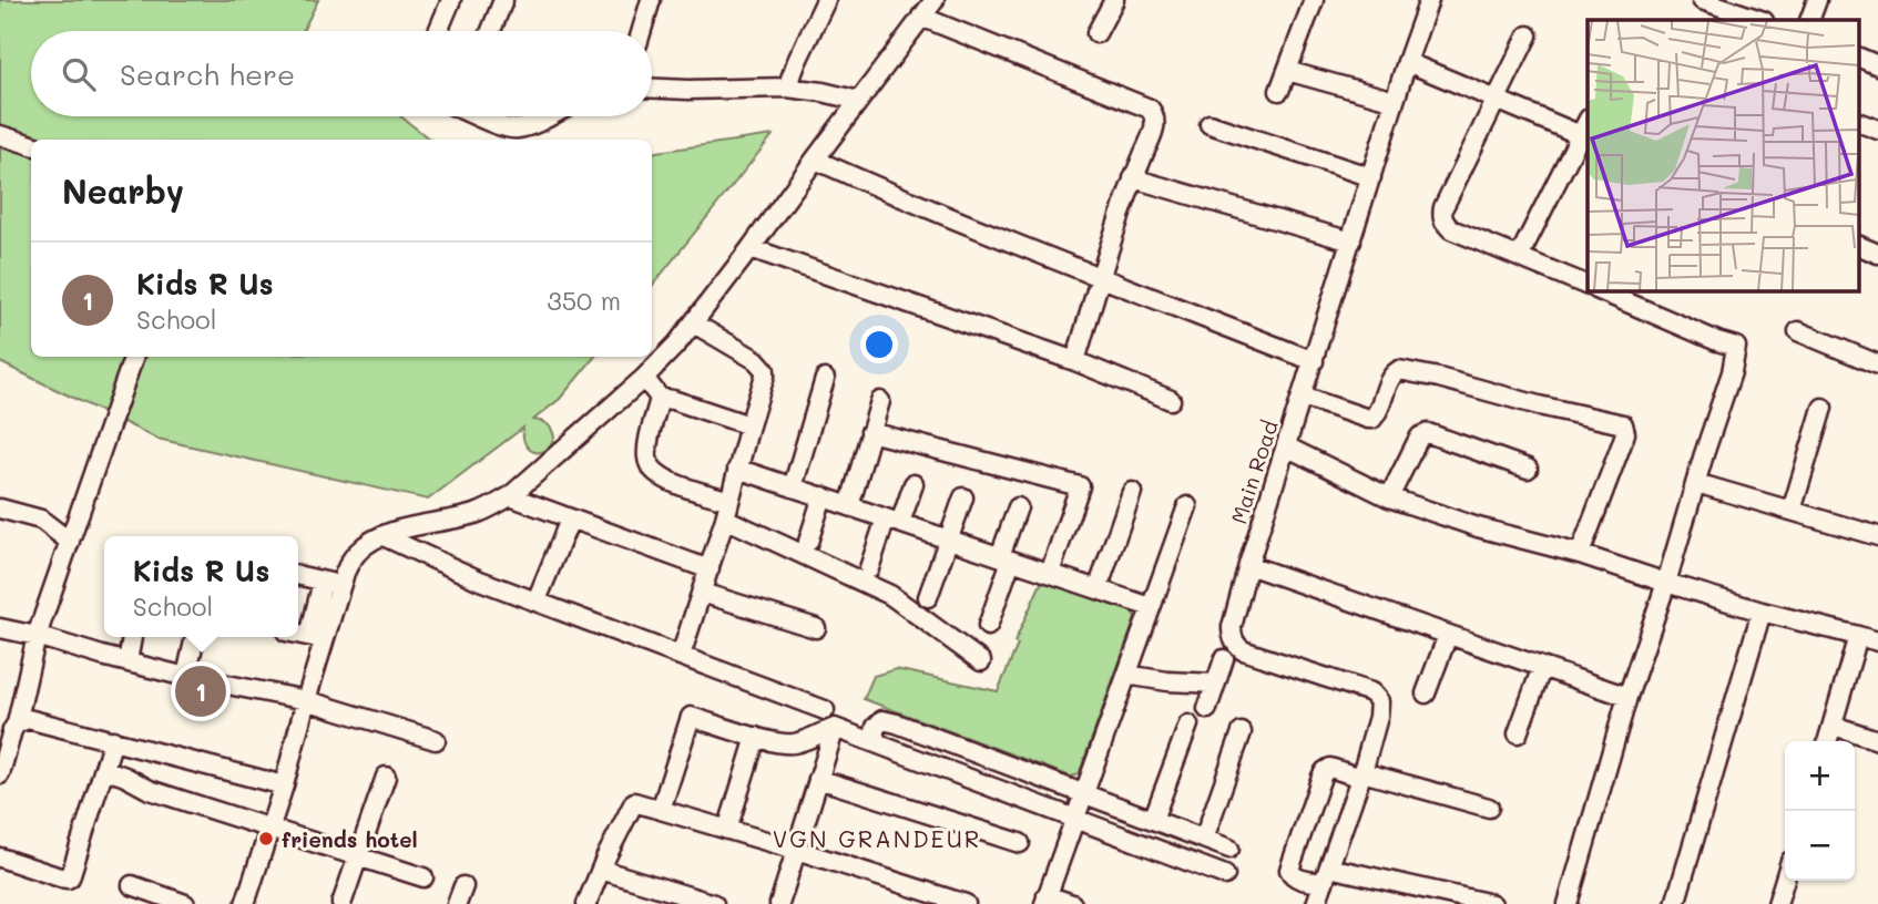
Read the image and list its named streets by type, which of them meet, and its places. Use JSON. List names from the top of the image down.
{
  "streets": {
    "street": ["Main Road"]
  },
  "districts": ["VGN GRANDEUR"],
  "places": ["friends hotel"],
  "page": {
    "search": "Search here",
    "heading": "Nearby",
    "list": [
      {
        "mark": "1",
        "name": "Kids R Us",
        "note": "School",
        "value": "350 m"
      }
    ],
    "popup": ["Kids R Us", "School"],
    "pins": "1",
    "map_buttons": ["+", "−"]
  }
}
